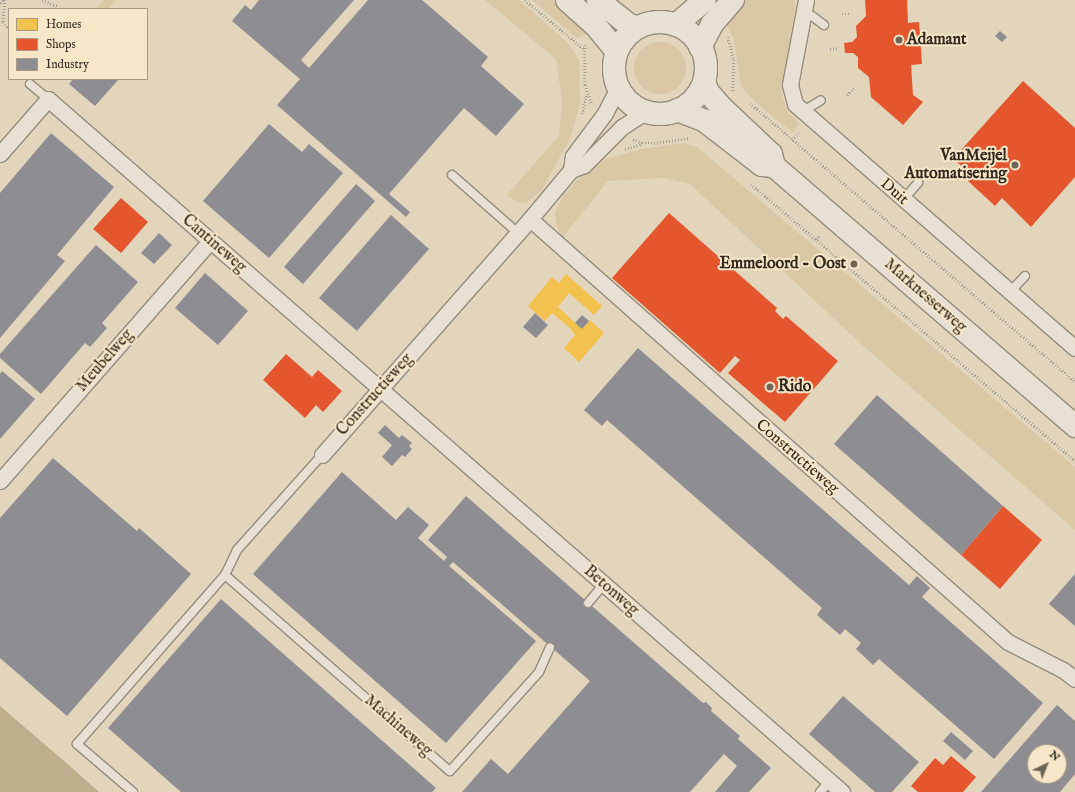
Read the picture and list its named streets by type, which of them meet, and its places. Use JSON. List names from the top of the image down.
{
  "streets": {
    "main road": ["Marknesserweg"],
    "street": [
      "Duit",
      "Cantineweg",
      "Meubelweg",
      "Constructieweg",
      "Betonweg"
    ],
    "lane": ["Machineweg"]
  },
  "crossings": [
    ["Cantineweg", "Meubelweg"],
    ["Cantineweg", "Constructieweg"],
    ["Cantineweg", "Betonweg"],
    ["Marknesserweg", "Constructieweg"],
    ["Constructieweg", "Betonweg"],
    ["Constructieweg", "Machineweg"]
  ],
  "places": [
    "Adamant",
    "VanMeijel Automatisering",
    "Emmeloord - Oost",
    "Rido"
  ],
  "legend": ["Homes", "Shops", "Industry"],
  "north": "top right"
}
